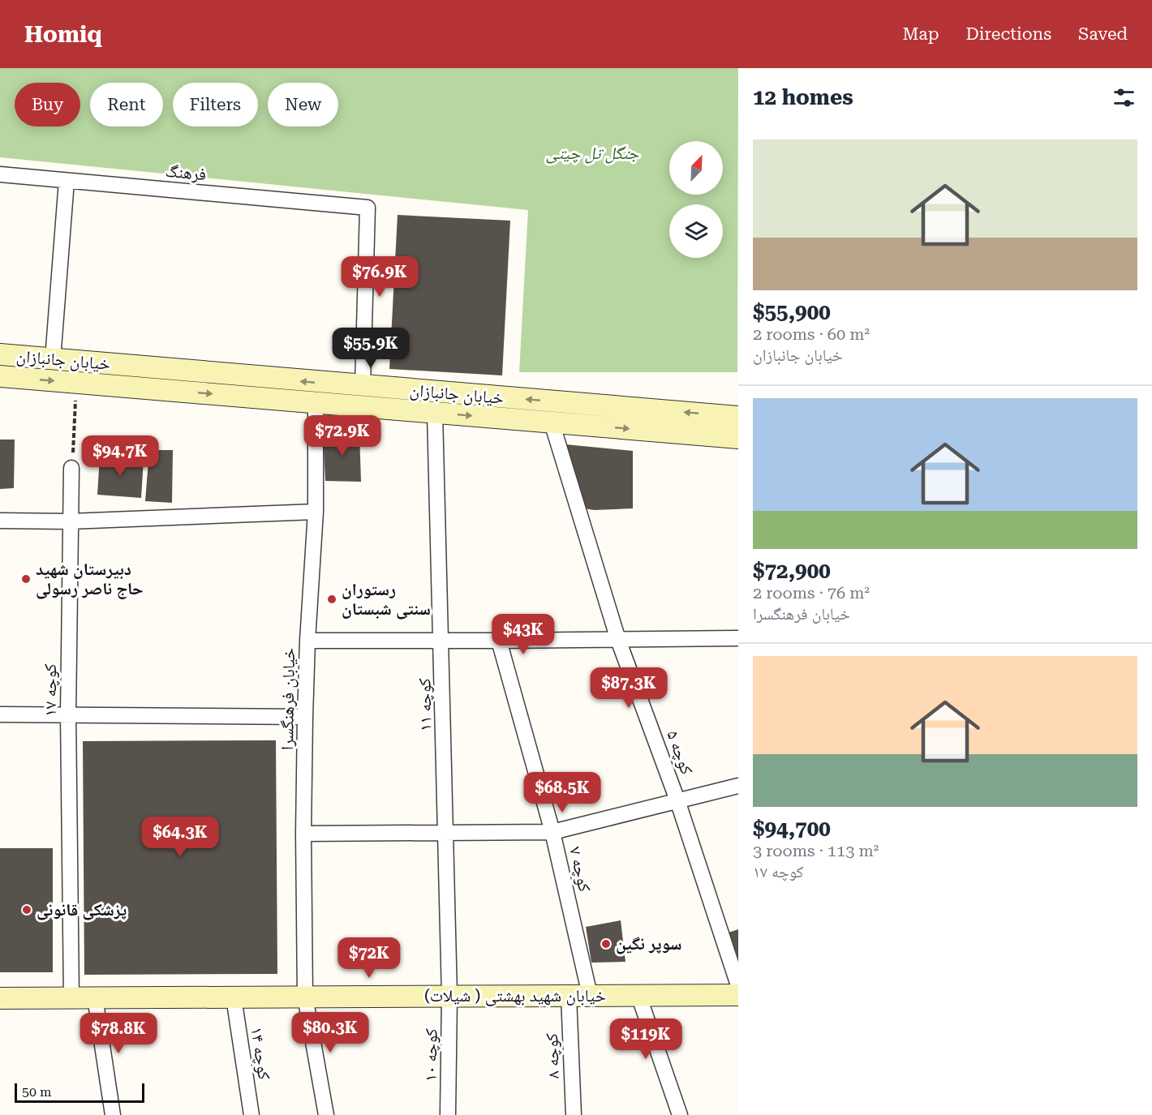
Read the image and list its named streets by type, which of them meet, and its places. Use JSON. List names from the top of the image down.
{
  "streets": {
    "main road": ["خیابان جانبازان", "خیابان شهید بهشتی ( شیلات)"],
    "street": [
      "فرهنگ",
      "کوچه ۱۷",
      "خیابان فرهنگسرا",
      "کوچه ۱۱",
      "کوچه ۵",
      "کوچه ۷",
      "کوچه ۱۴",
      "کوچه ۱۰",
      "کوچه ۸"
    ]
  },
  "crossings": [
    ["فرهنگ", "خیابان جانبازان"],
    ["خیابان جانبازان", "خیابان فرهنگسرا"],
    ["خیابان جانبازان", "کوچه ۱۱"],
    ["خیابان جانبازان", "کوچه ۵"],
    ["کوچه ۱۷", "خیابان شهید بهشتی ( شیلات)"],
    ["خیابان فرهنگسرا", "خیابان شهید بهشتی ( شیلات)"],
    ["کوچه ۱۱", "خیابان شهید بهشتی ( شیلات)"],
    ["کوچه ۱۱", "کوچه ۱۰"],
    ["کوچه ۷", "خیابان شهید بهشتی ( شیلات)"],
    ["خیابان شهید بهشتی ( شیلات)", "کوچه ۱۴"],
    ["خیابان شهید بهشتی ( شیلات)", "کوچه ۱۰"],
    ["خیابان شهید بهشتی ( شیلات)", "کوچه ۸"]
  ],
  "parks": ["جنگل تل چیتی"],
  "places": [
    "دبیرستان شهید حاج ناصر رسولی",
    "رستوران سنتی شبستان",
    "پزشکی قانونی",
    "سوپر نگین"
  ],
  "scale_bar": "50 m",
  "north": "top right",
  "page": {
    "header": "Homiq",
    "nav": ["Map", "Directions", "Saved"],
    "heading": "12 homes",
    "chip": [
      "Buy",
      "Rent",
      "Filters",
      "New"
    ],
    "list": [
      {
        "name": "$55,900",
        "note": "2 rooms · 60 m² · خیابان جانبازان"
      },
      {
        "name": "$72,900",
        "note": "2 rooms · 76 m² · خیابان فرهنگسرا"
      },
      {
        "name": "$94,700",
        "note": "3 rooms · 113 m² · کوچه ۱۷"
      }
    ],
    "price": [
      "$76.9K",
      "$55.9K",
      "$72.9K",
      "$94.7K",
      "$43K",
      "$87.3K",
      "$68.5K",
      "$64.3K",
      "$72K",
      "$80.3K",
      "$78.8K",
      "$119K"
    ],
    "scale": "50 m"
  }
}
